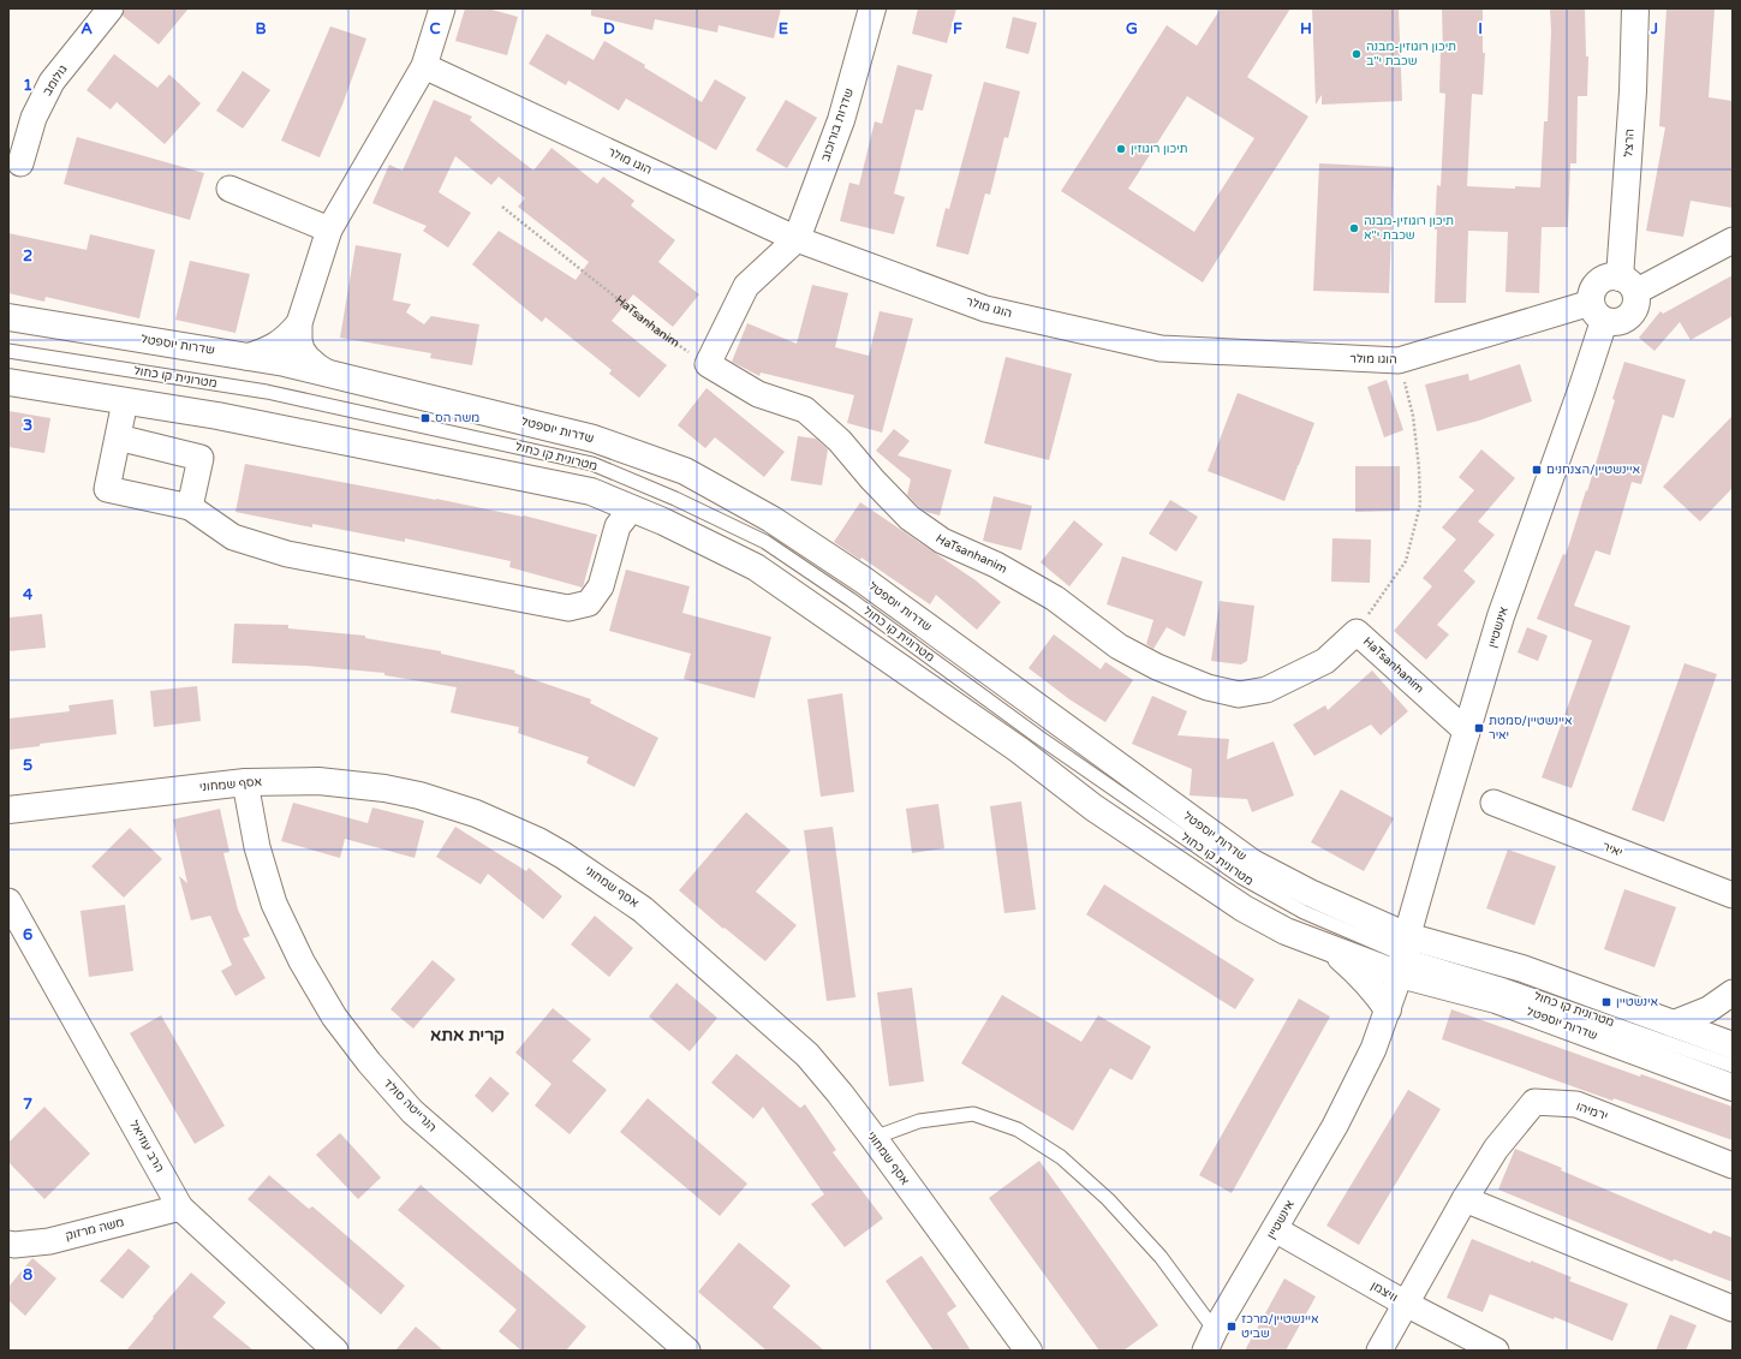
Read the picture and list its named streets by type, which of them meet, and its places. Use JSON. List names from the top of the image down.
{
  "streets": {
    "street": [
      "גולומב",
      "שדרות בורוכוב",
      "הרצל",
      "הוגו מולר",
      "HaTsanhanim",
      "שדרות יוספטל",
      "אינשטיין",
      "אסף שמחוני",
      "יאיר",
      "הנרייטה סולד",
      "ירמיהו",
      "הרב עוזיאל",
      "משה מרזוק",
      "וויצמן"
    ],
    "lane": ["מטרונית קו כחול"]
  },
  "crossings": [
    ["שדרות בורוכוב", "הוגו מולר"],
    ["הרצל", "הוגו מולר"],
    ["הרצל", "אינשטיין"],
    ["הוגו מולר", "אינשטיין"],
    ["HaTsanhanim", "אינשטיין"],
    ["שדרות יוספטל", "מטרונית קו כחול"],
    ["שדרות יוספטל", "אינשטיין"],
    ["מטרונית קו כחול", "אינשטיין"],
    ["אינשטיין", "וויצמן"],
    ["אסף שמחוני", "הנרייטה סולד"],
    ["ירמיהו", "וויצמן"],
    ["הרב עוזיאל", "משה מרזוק"]
  ],
  "districts": ["קרית אתא"],
  "places": {
    "other": ["תיכון רוגוזין-מבנה שכבת י\"ב", "תיכון רוגוזין", "תיכון רוגוזין-מבנה שכבת י\"א"],
    "transit": [
      "משה הס",
      "איינשטיין/הצנחנים",
      "איינשטיין/סמטת יאיר",
      "אינשטיין",
      "איינשטיין/מרכז שביט"
    ]
  },
  "grid": {
    "columns": [
      "A",
      "B",
      "C",
      "D",
      "E",
      "F",
      "G",
      "H",
      "I",
      "J"
    ],
    "rows": [
      "1",
      "2",
      "3",
      "4",
      "5",
      "6",
      "7",
      "8"
    ]
  }
}
